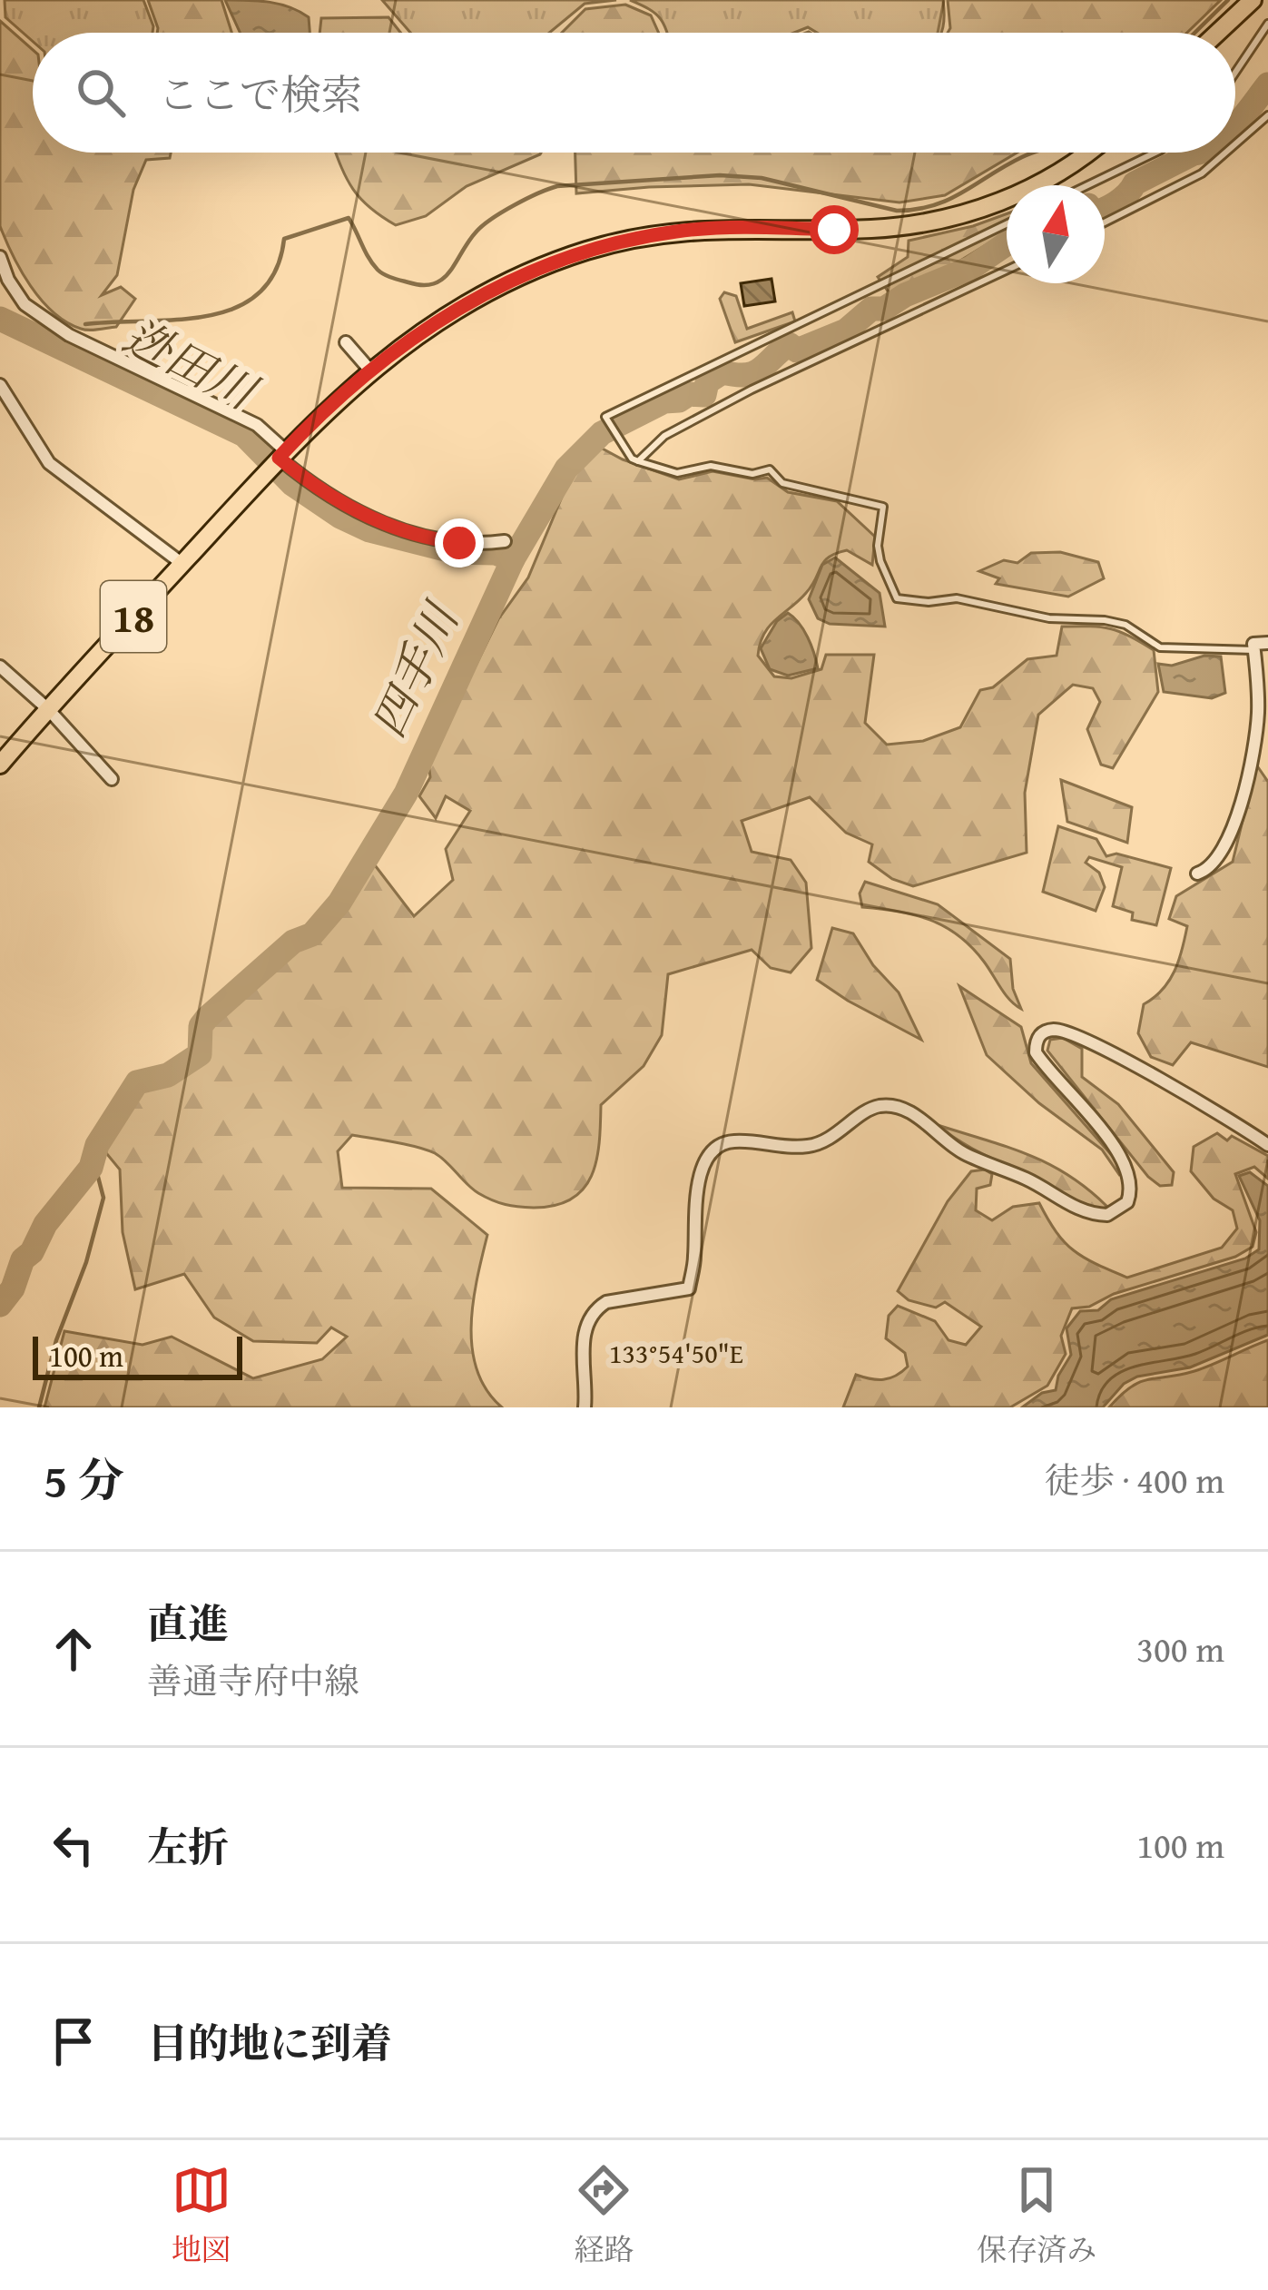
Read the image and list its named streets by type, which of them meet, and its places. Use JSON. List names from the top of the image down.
{
  "streets": {
    "main road": ["18"]
  },
  "water": ["迯田川", "四手川"],
  "scale_bar": "100 m",
  "north": "top",
  "page": {
    "search": "ここで検索",
    "scale": "100 m",
    "heading": ["5 分", "徒歩 · 400 m"],
    "list": [
      ["直進", "善通寺府中線", "300 m"],
      ["左折", "100 m"],
      "目的地に到着"
    ],
    "nav": ["地図", "経路", "保存済み"]
  },
  "coordinates": ["133°54'50\"E"]
}
